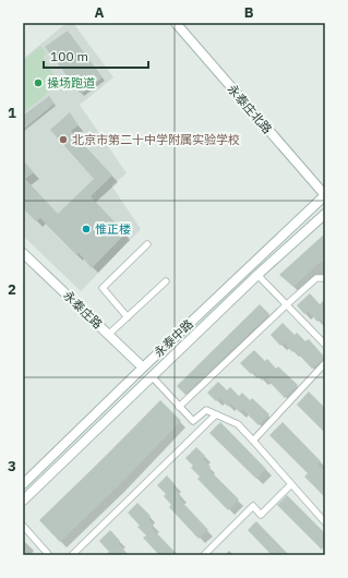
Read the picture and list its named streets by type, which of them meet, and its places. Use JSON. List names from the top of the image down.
{
  "streets": {
    "main road": ["永泰庄北路", "永泰庄路", "永泰中路"]
  },
  "crossings": [
    ["永泰庄北路", "永泰中路"],
    ["永泰庄路", "永泰中路"]
  ],
  "places": ["操场跑道", "北京市第二十中学附属实验学校", "惟正楼"],
  "scale_bar": "100 m",
  "grid": {
    "columns": ["A", "B"],
    "rows": ["1", "2", "3"]
  }
}
